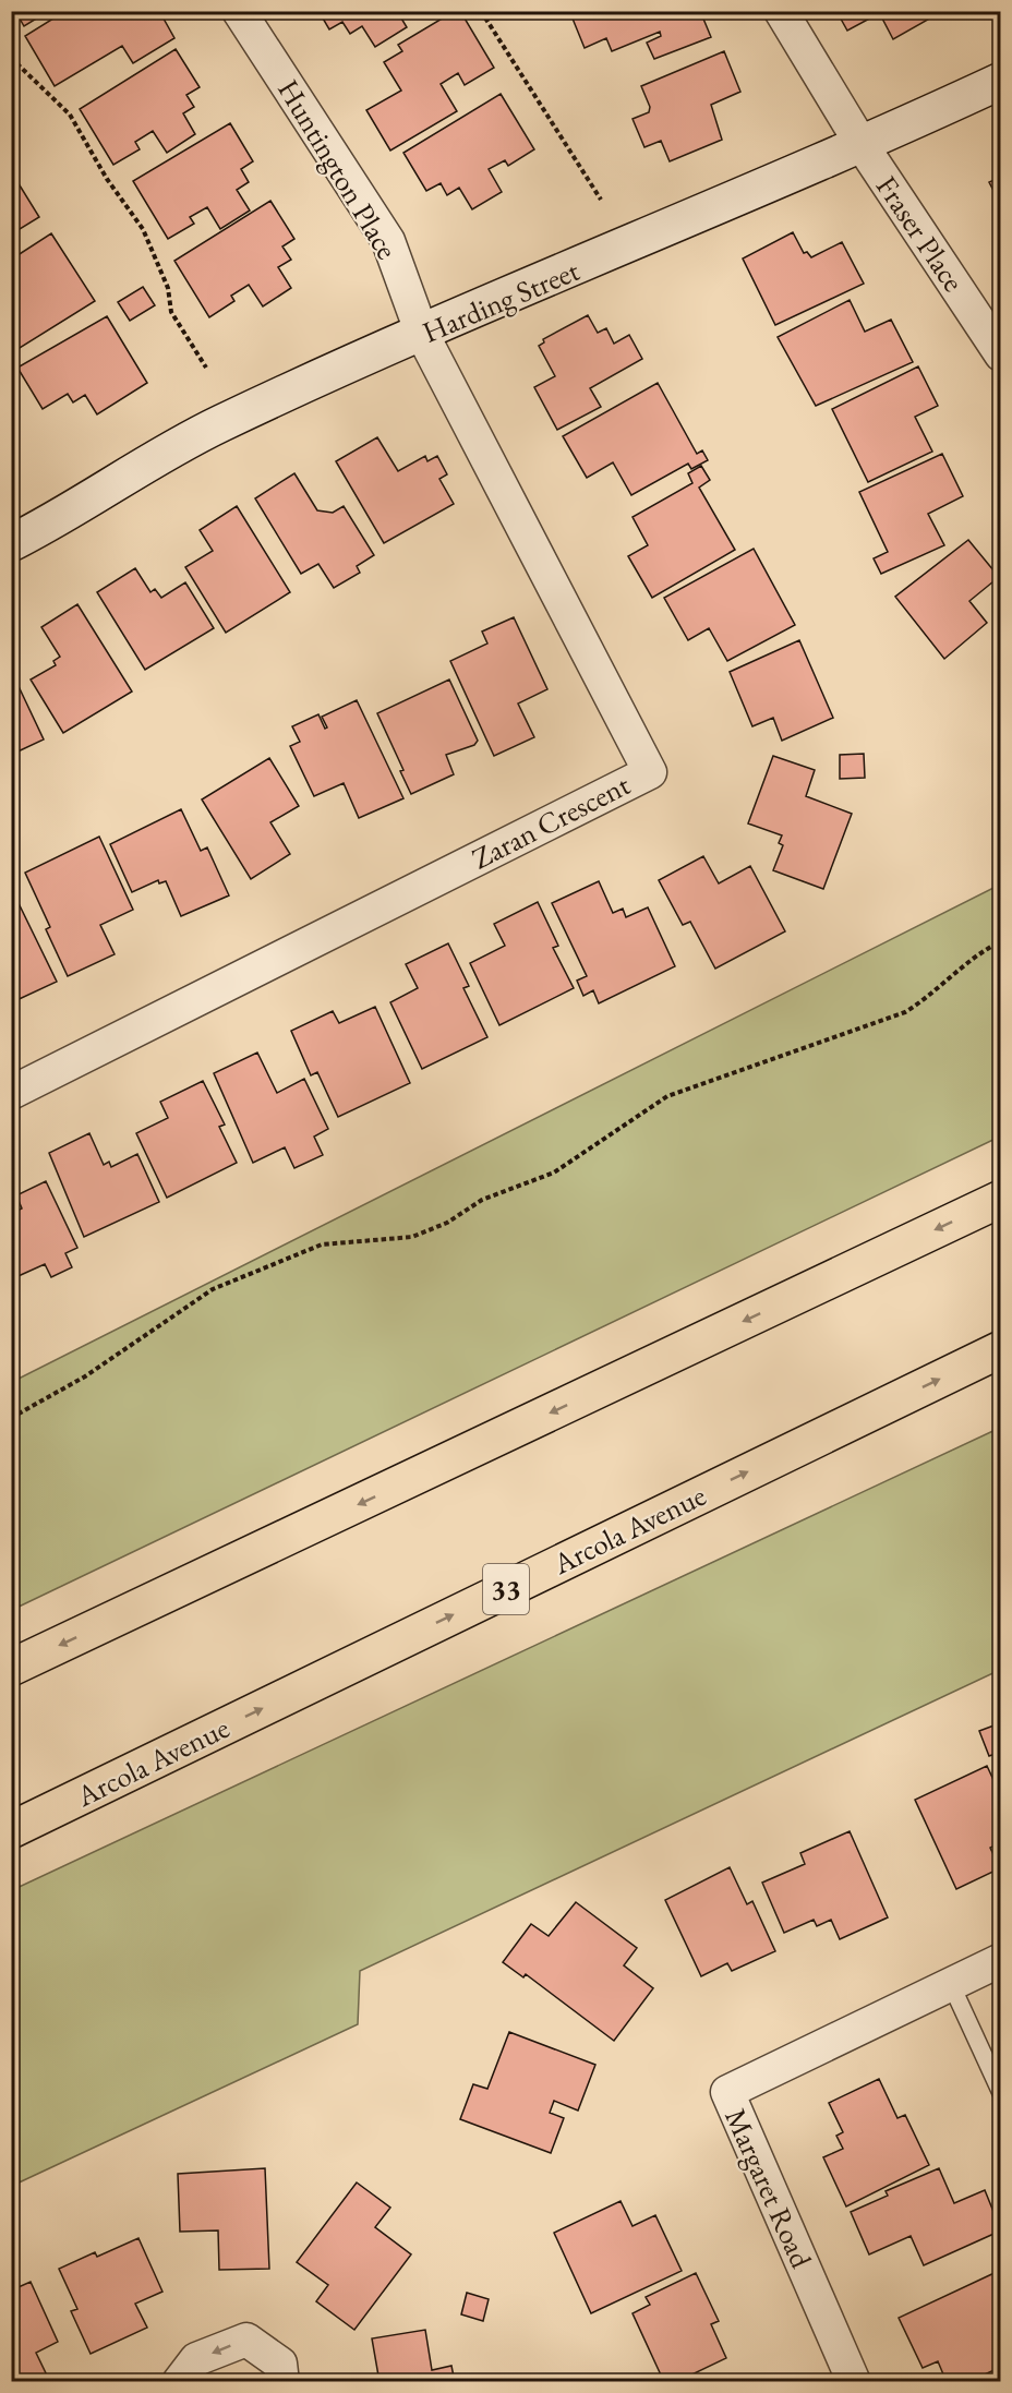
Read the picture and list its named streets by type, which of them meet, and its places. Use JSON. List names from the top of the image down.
{
  "streets": {
    "main road": ["Arcola Avenue", "33"],
    "street": [
      "Huntington Place",
      "Fraser Place",
      "Harding Street",
      "Zaran Crescent",
      "Margaret Road"
    ]
  },
  "crossings": [
    ["Huntington Place", "Harding Street"],
    ["Huntington Place", "Zaran Crescent"],
    ["Fraser Place", "Harding Street"],
    ["Harding Street", "Zaran Crescent"]
  ]
}
